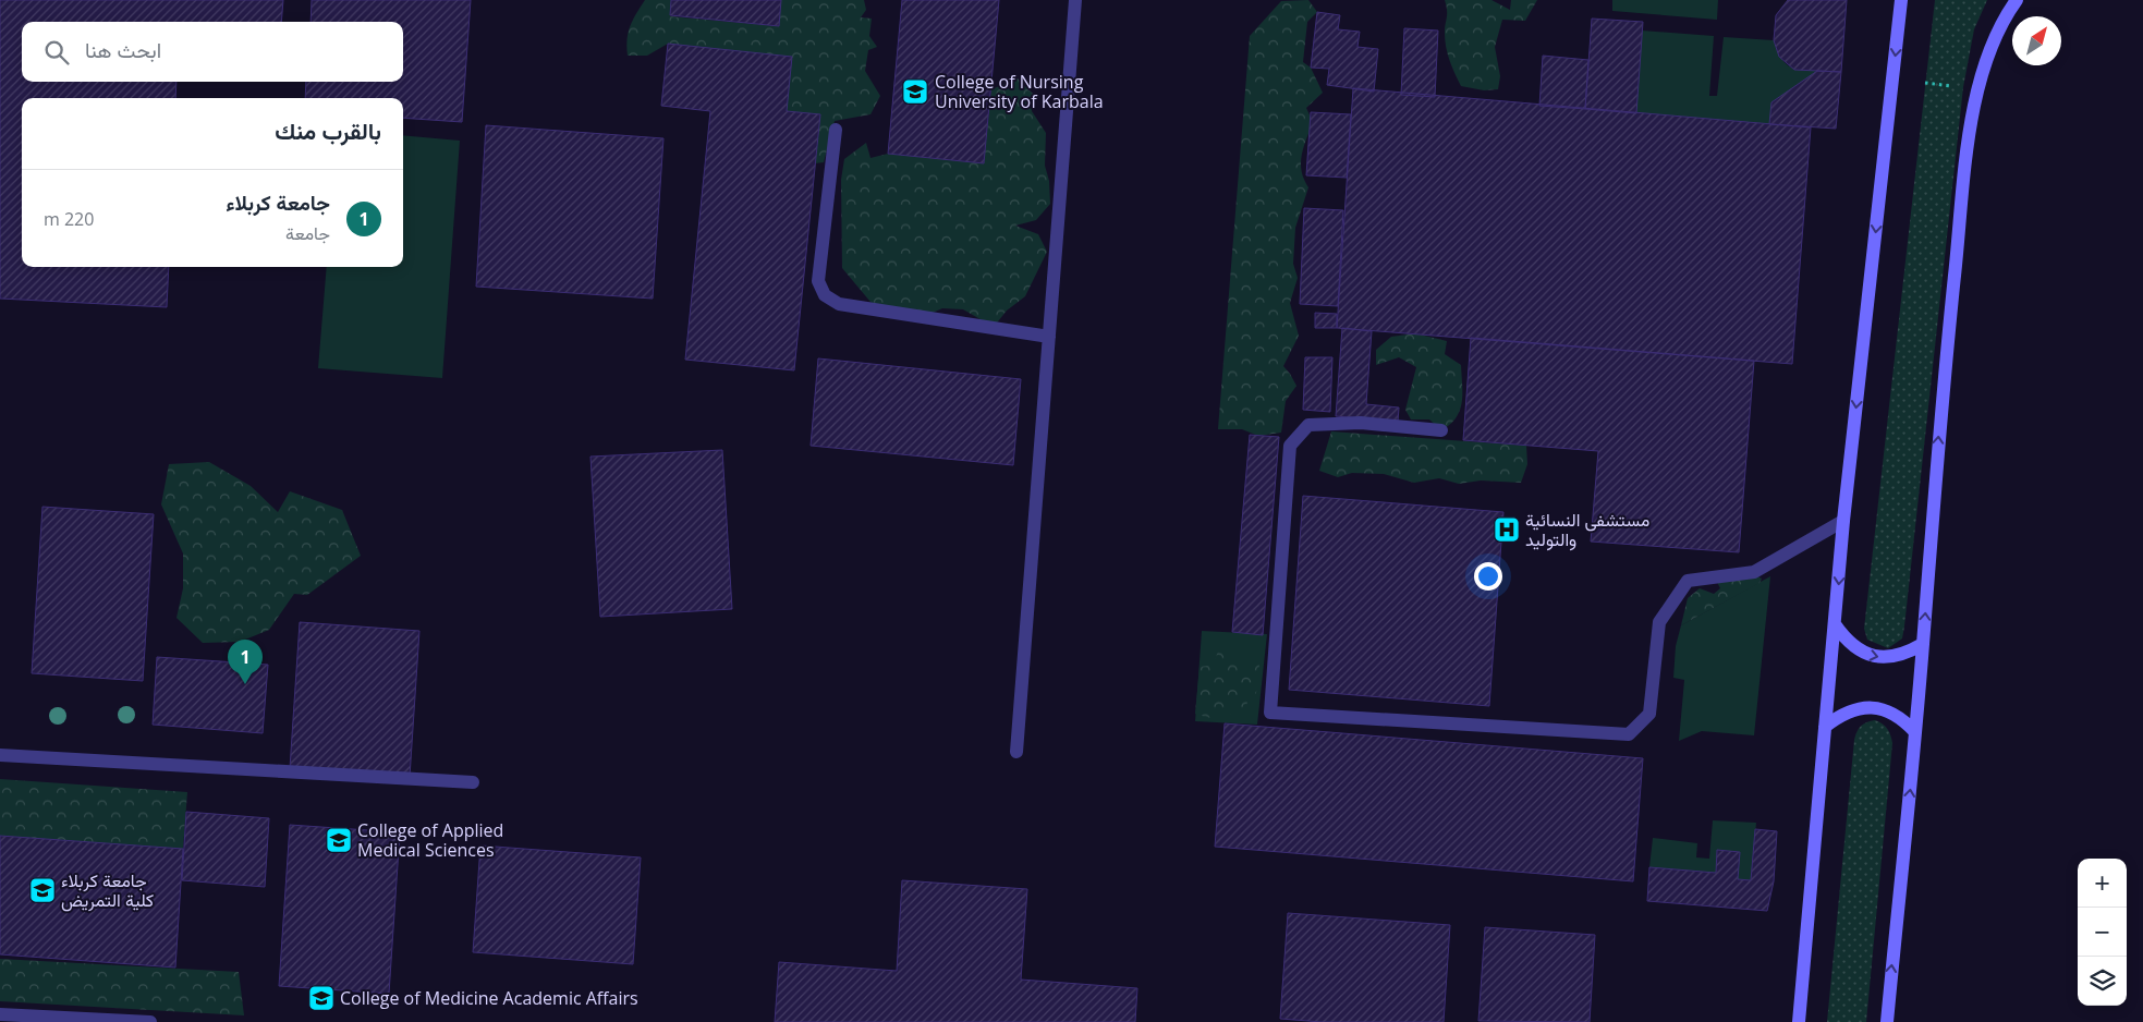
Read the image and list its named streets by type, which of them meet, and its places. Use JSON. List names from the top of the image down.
{
  "places": {
    "school or university": [
      "College of Nursing University of Karbala",
      "College of Applied Medical Sciences",
      "جامعة كربلاء كلية التمريض",
      "College of Medicine Academic Affairs"
    ],
    "hospital": ["مستشفى النسائية والتوليد"]
  },
  "north": "top right",
  "page": {
    "search": "ابحث هنا",
    "heading": "بالقرب منك",
    "list": [
      {
        "mark": "1",
        "name": "جامعة كربلاء",
        "note": "جامعة",
        "value": "220 m"
      }
    ],
    "pins": "1",
    "map_buttons": ["+", "−"]
  }
}
